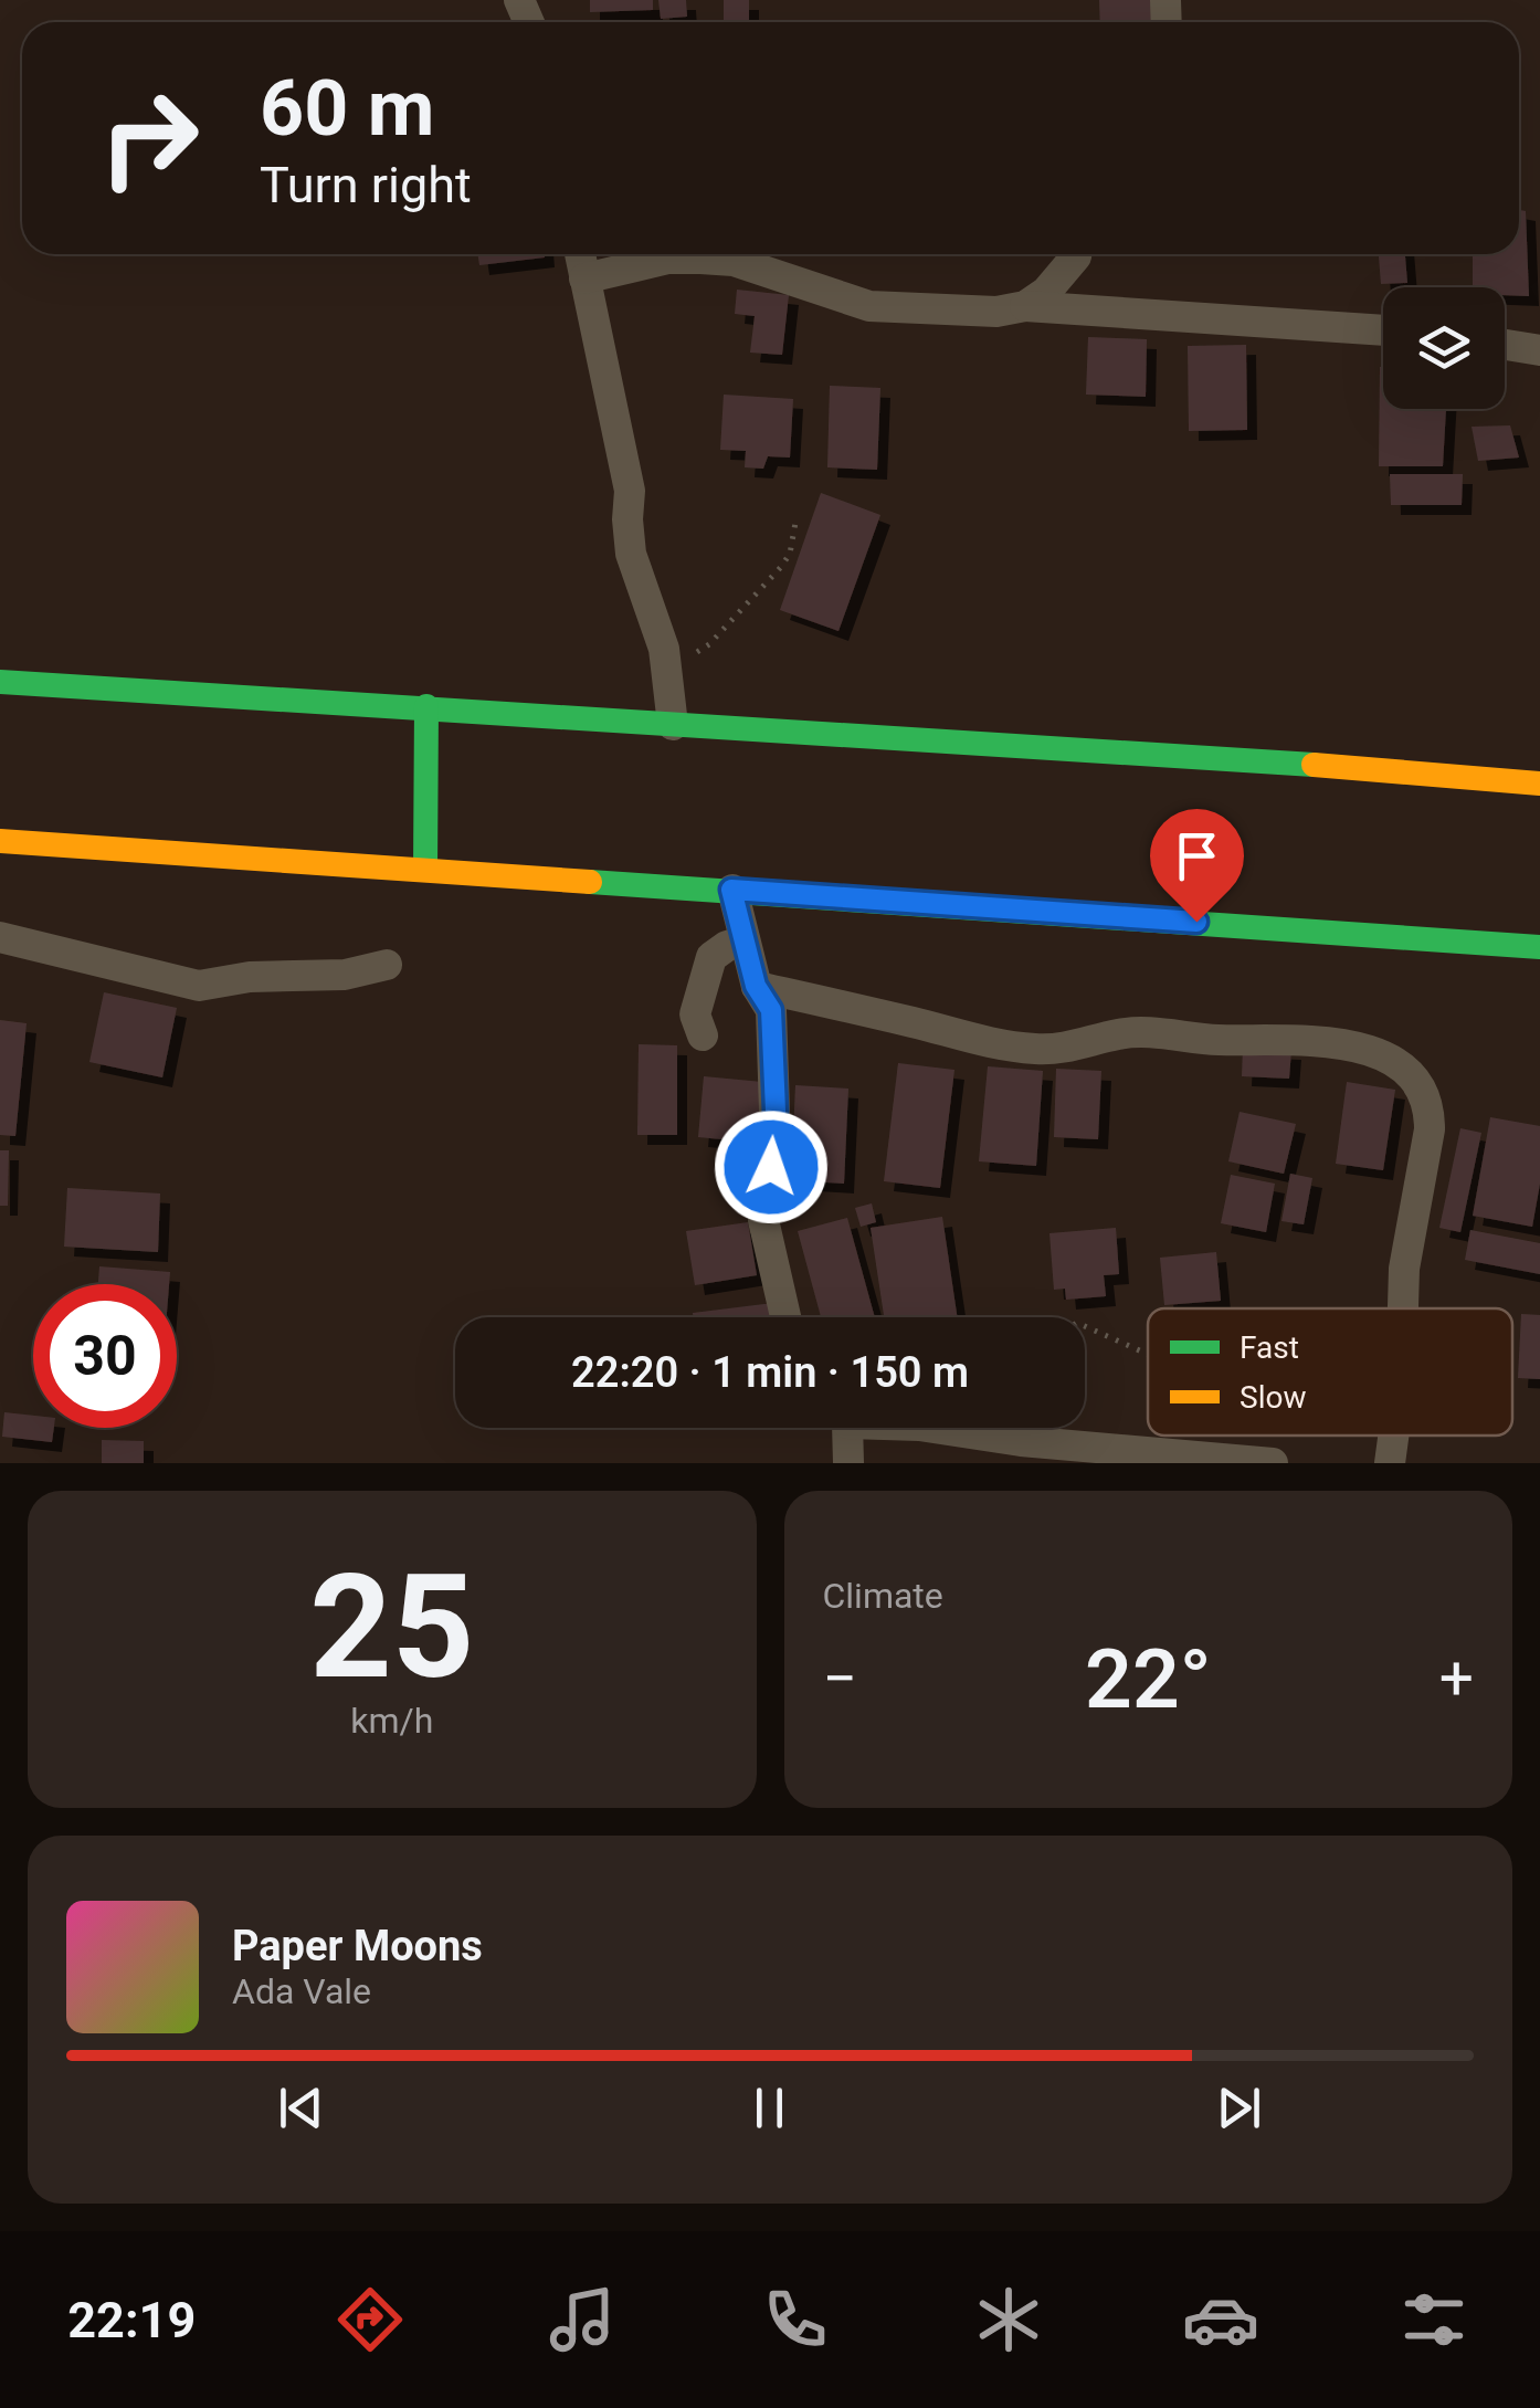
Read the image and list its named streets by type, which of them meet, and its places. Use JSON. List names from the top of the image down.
{
  "legend": ["Fast", "Slow"],
  "page": {
    "turn": ["60 m", "Turn right"],
    "limit": "30",
    "trip": "22:20 · 1 min · 150 m",
    "tile": [
      ["25", "km/h"],
      "Climate"
    ],
    "heat": ["−", "22°", "+"],
    "song": ["Paper Moons", "Ada Vale"],
    "tabs": "22:19"
  }
}
